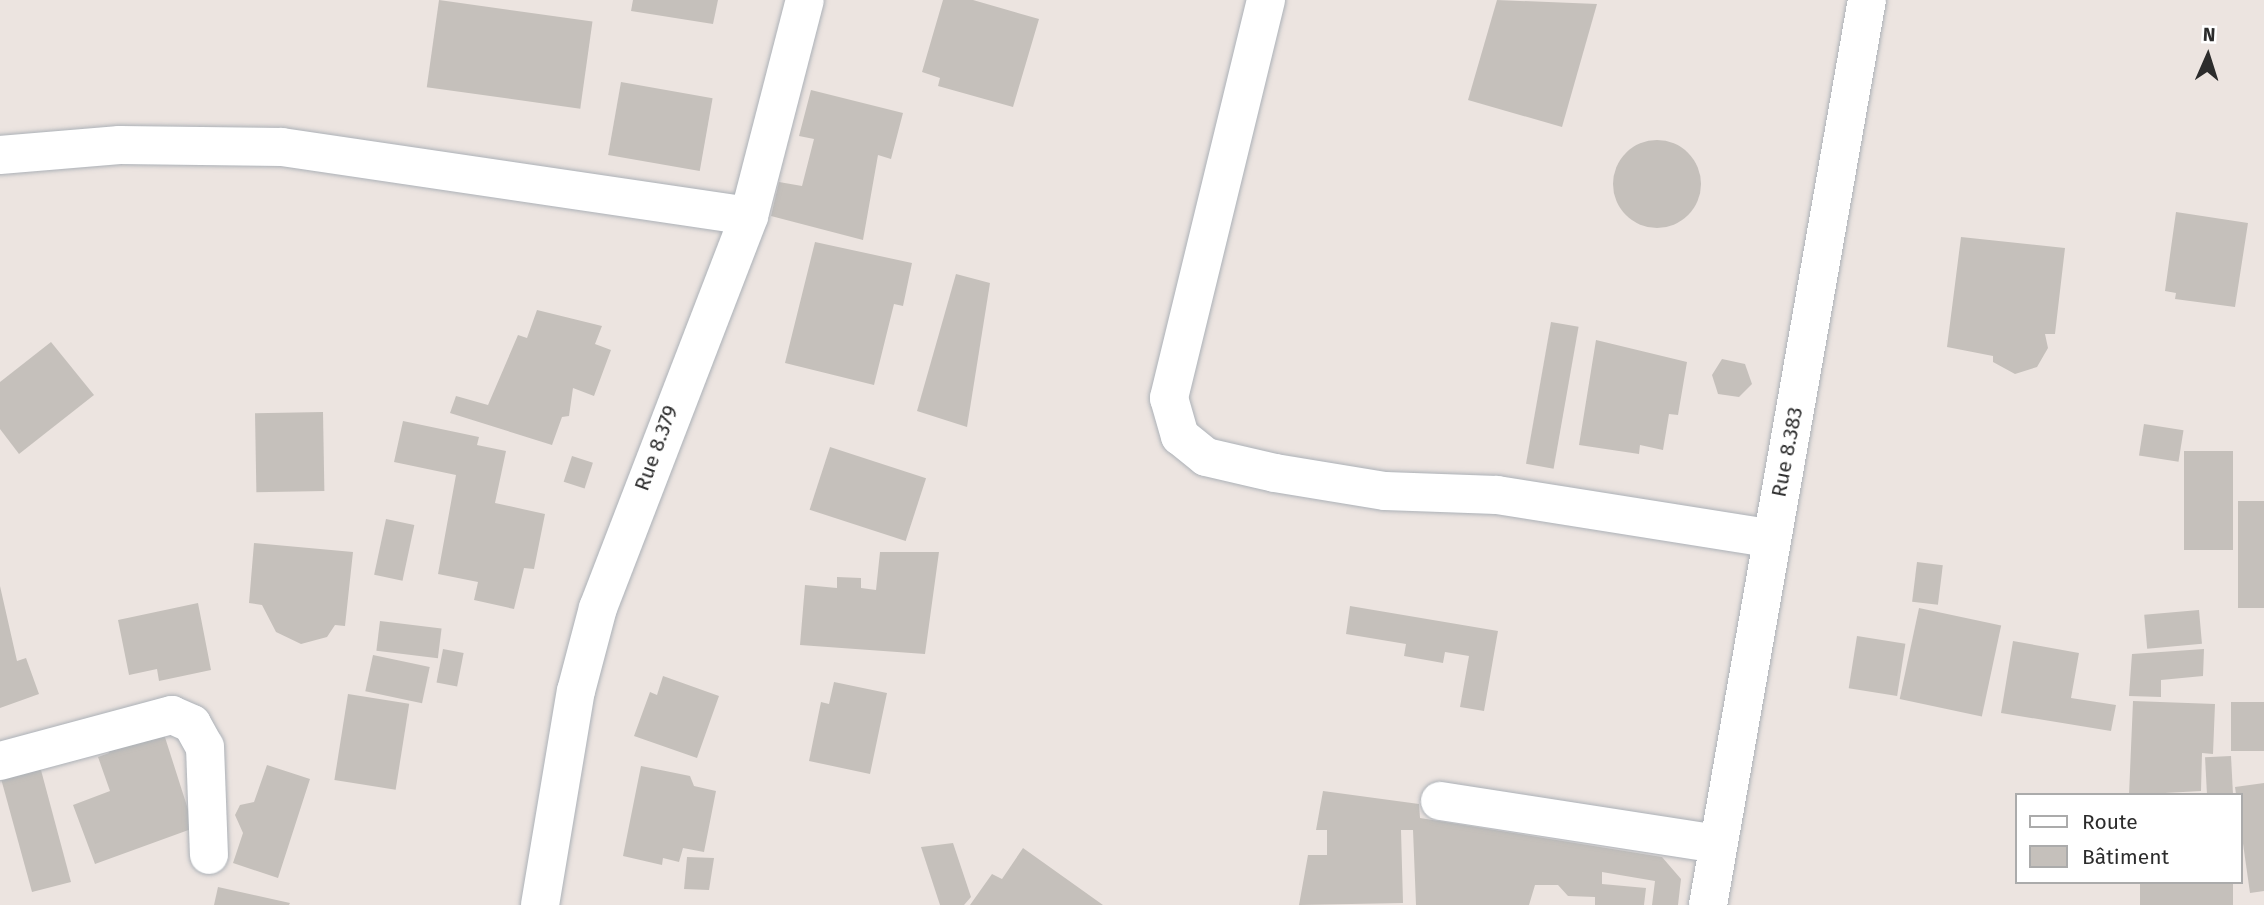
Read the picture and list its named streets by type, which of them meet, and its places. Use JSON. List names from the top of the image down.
{
  "streets": {
    "street": ["Rue 8.379", "Rue 8.383"]
  },
  "legend": ["Route", "Bâtiment"],
  "north": "top"
}
